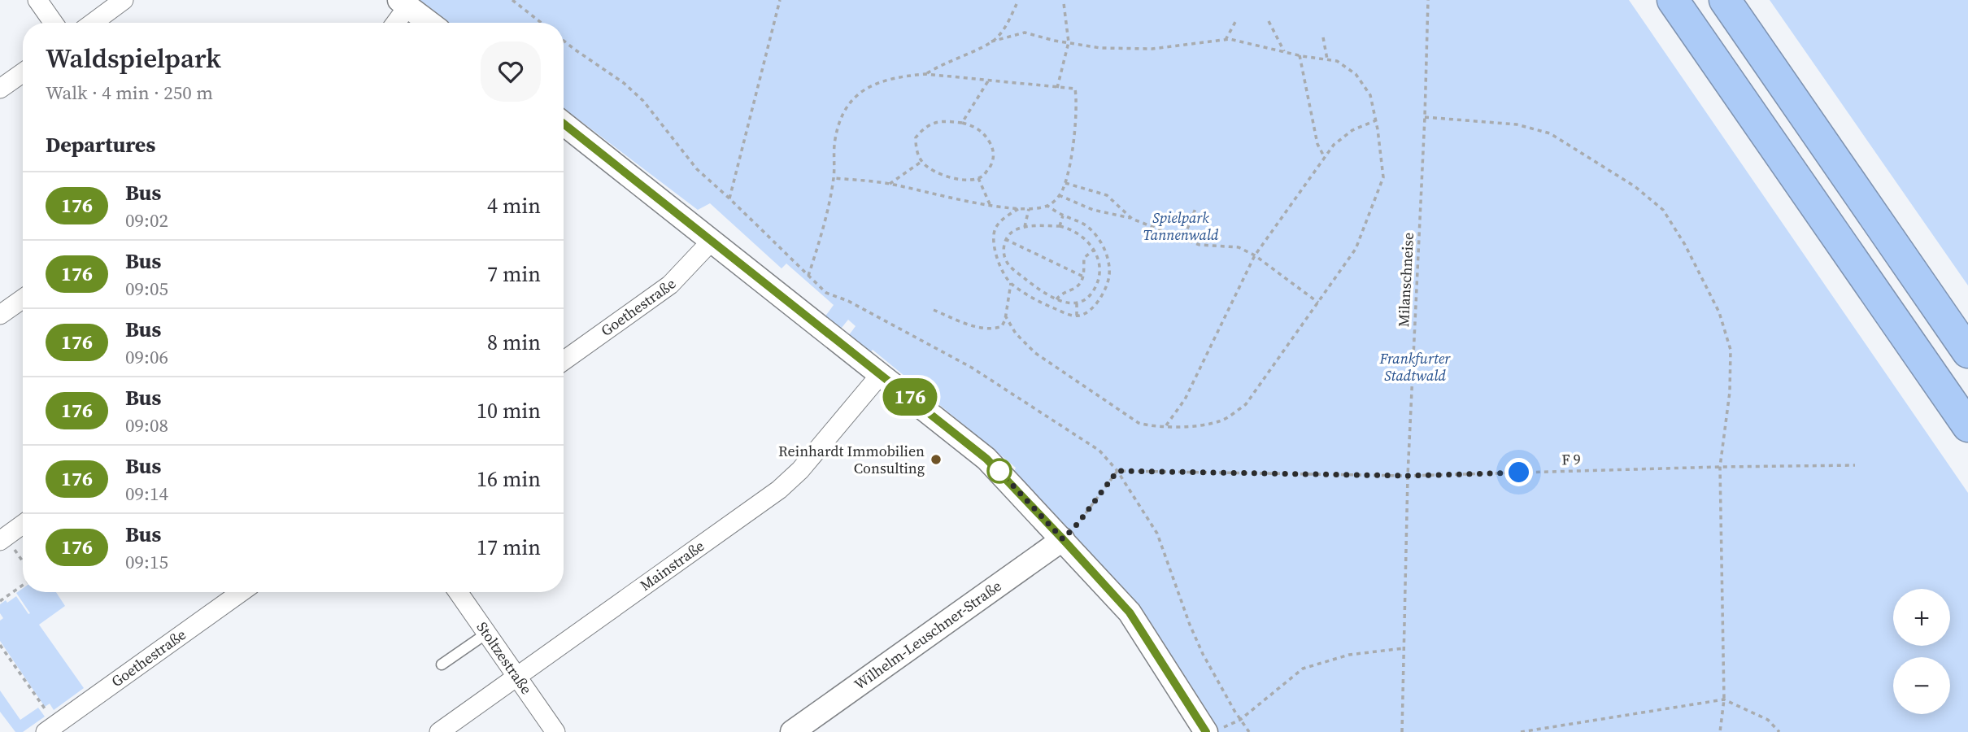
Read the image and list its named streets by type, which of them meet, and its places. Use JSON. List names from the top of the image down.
{
  "streets": {
    "street": [
      "Goethestraße",
      "Mainstraße",
      "Wilhelm-Leuschner-Straße",
      "Stoltzestraße"
    ],
    "path": ["Milanschneise", "F 9"]
  },
  "crossings": [
    ["Milanschneise", "F 9"],
    ["Mainstraße", "Stoltzestraße"]
  ],
  "parks": ["Spielpark Tannenwald", "Frankfurter Stadtwald"],
  "places": ["Reinhardt Immobilien Consulting"],
  "lines": ["bus line 176"],
  "page": {
    "on_map": "176",
    "heading": [
      ["Waldspielpark", "Walk · 4 min · 250 m"],
      "Departures"
    ],
    "list": [
      {
        "mark": "176",
        "name": "Bus",
        "note": "09:02",
        "value": "4 min"
      },
      {
        "mark": "176",
        "name": "Bus",
        "note": "09:05",
        "value": "7 min"
      },
      {
        "mark": "176",
        "name": "Bus",
        "note": "09:06",
        "value": "8 min"
      },
      {
        "mark": "176",
        "name": "Bus",
        "note": "09:08",
        "value": "10 min"
      },
      {
        "mark": "176",
        "name": "Bus",
        "note": "09:14",
        "value": "16 min"
      },
      {
        "mark": "176",
        "name": "Bus",
        "note": "09:15",
        "value": "17 min"
      }
    ],
    "map_buttons": ["+", "−"]
  }
}
